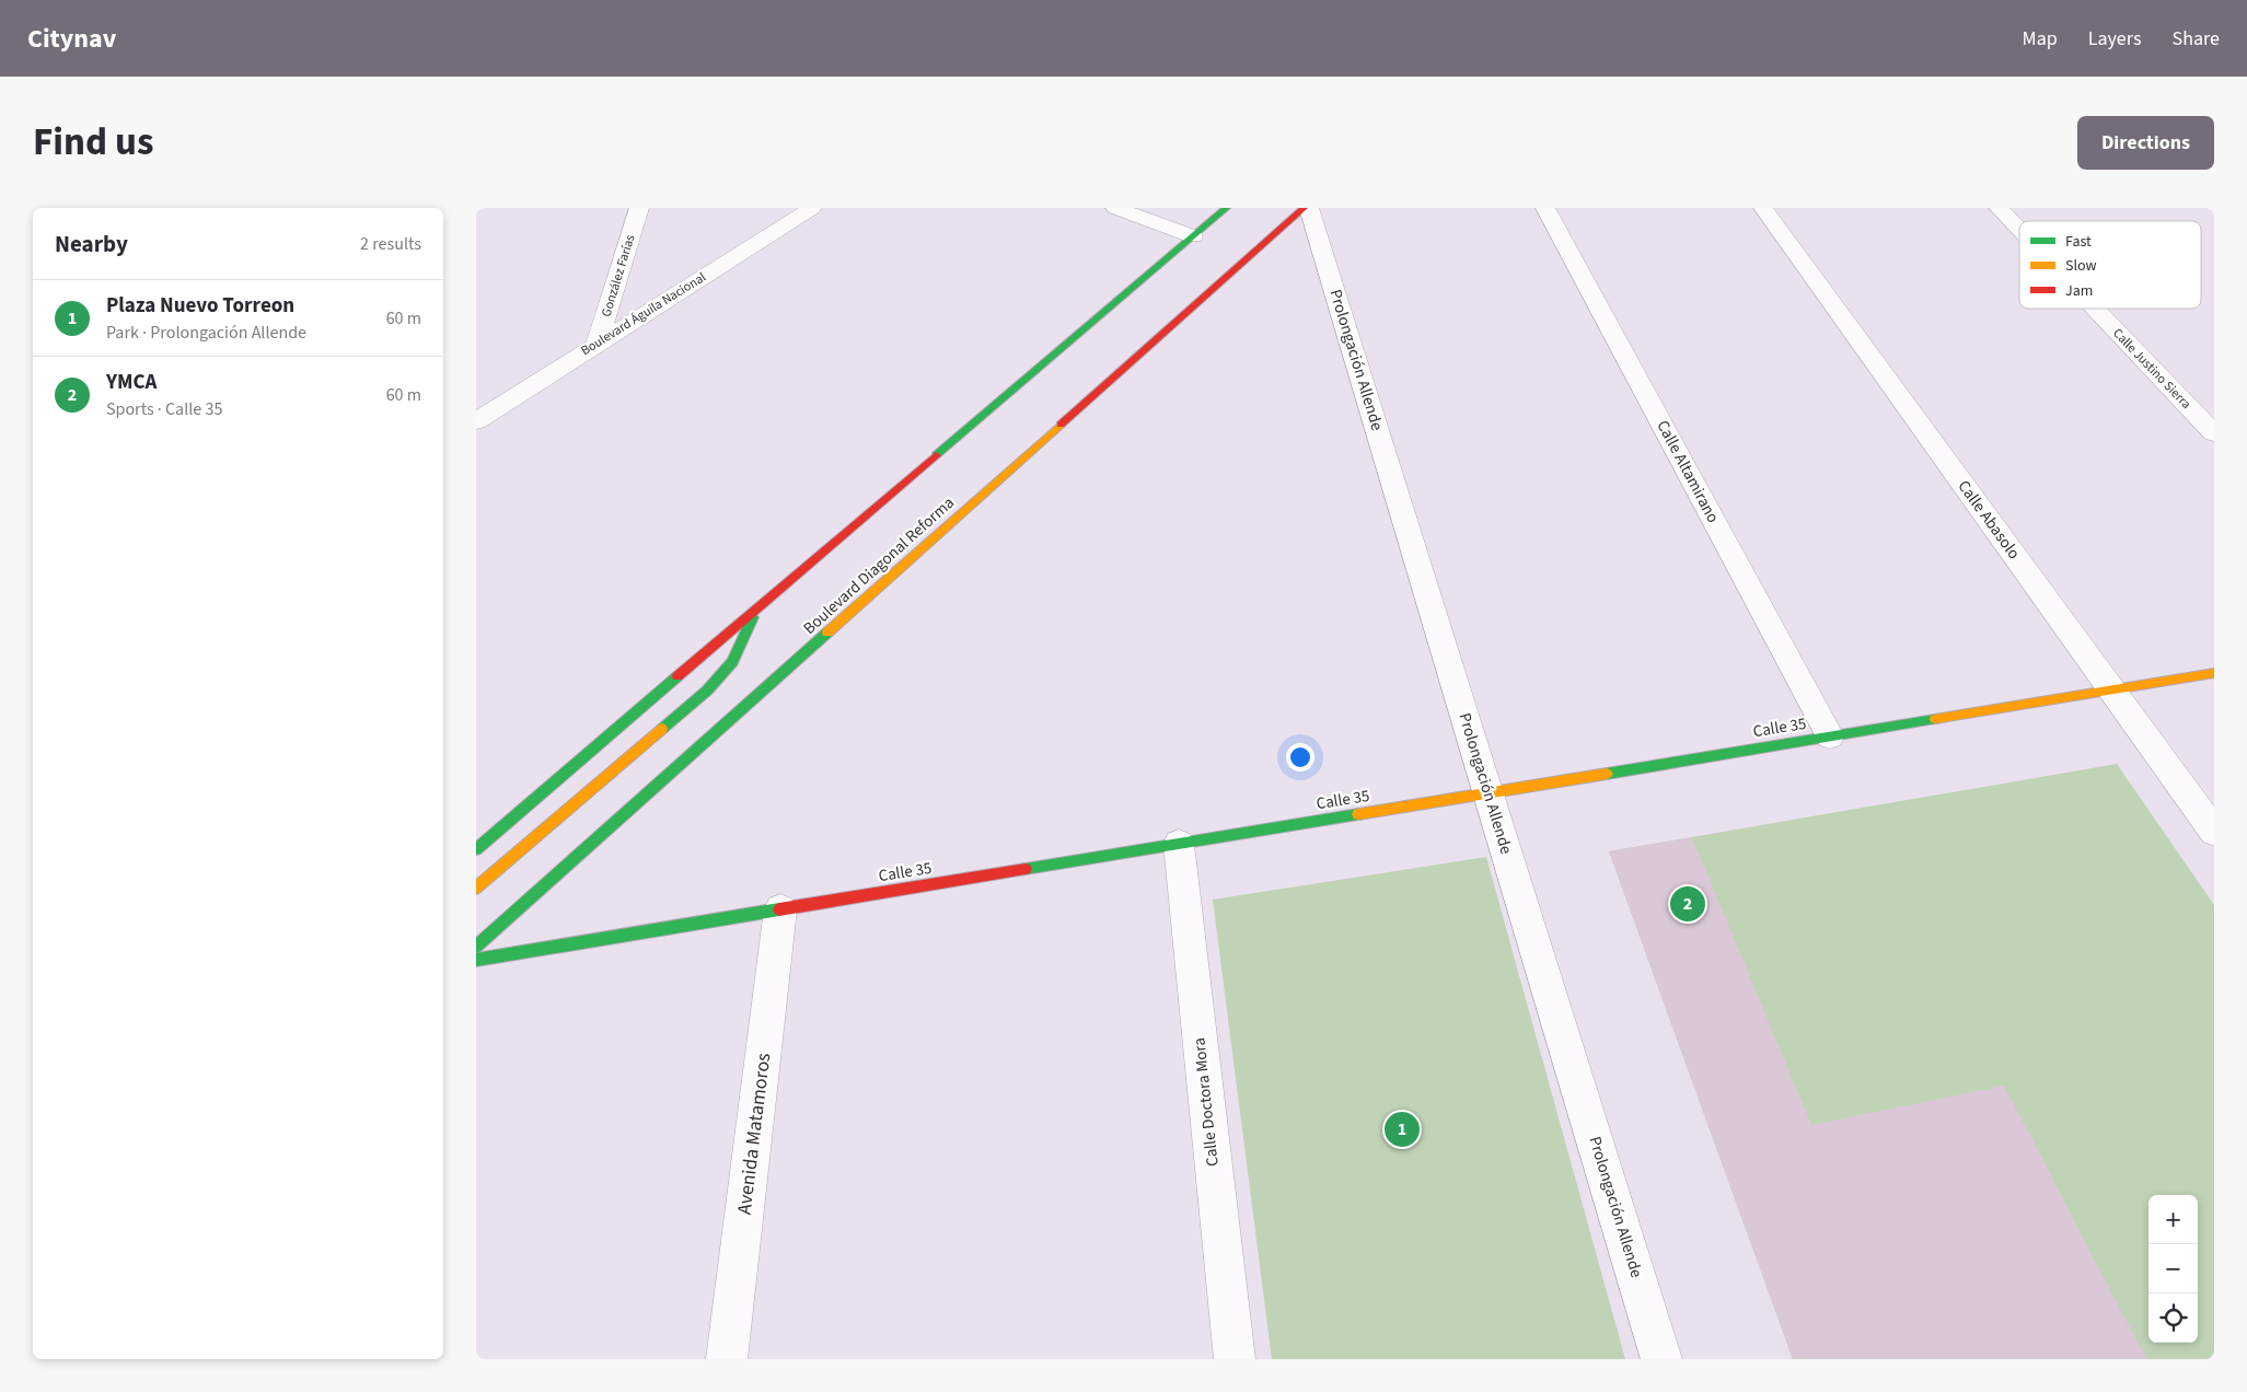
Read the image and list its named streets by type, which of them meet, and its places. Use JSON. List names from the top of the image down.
{
  "streets": {
    "main road": ["Boulevard Diagonal Reforma", "Calle 35"],
    "street": [
      "González Farías",
      "Boulevard Águila Nacional",
      "Prolongación Allende",
      "Calle Justino Sierra",
      "Calle Altamirano",
      "Calle Abasolo",
      "Calle Doctora Mora",
      "Avenida Matamoros"
    ]
  },
  "crossings": [
    ["González Farías", "Boulevard Águila Nacional"],
    ["Prolongación Allende", "Calle 35"],
    ["Calle Altamirano", "Calle 35"],
    ["Calle Abasolo", "Calle 35"],
    ["Calle 35", "Calle Doctora Mora"],
    ["Calle 35", "Avenida Matamoros"]
  ],
  "legend": ["Fast", "Slow", "Jam"],
  "page": {
    "header": "Citynav",
    "nav": ["Map", "Layers", "Share"],
    "title": "Find us",
    "buttons": "Directions",
    "heading": ["Nearby", "2 results"],
    "list": [
      {
        "mark": "1",
        "name": "Plaza Nuevo Torreon",
        "note": "Park · Prolongación Allende",
        "value": "60 m"
      },
      {
        "mark": "2",
        "name": "YMCA",
        "note": "Sports · Calle 35",
        "value": "60 m"
      }
    ],
    "pins": ["2", "1"],
    "map_buttons": ["+", "−"]
  }
}
